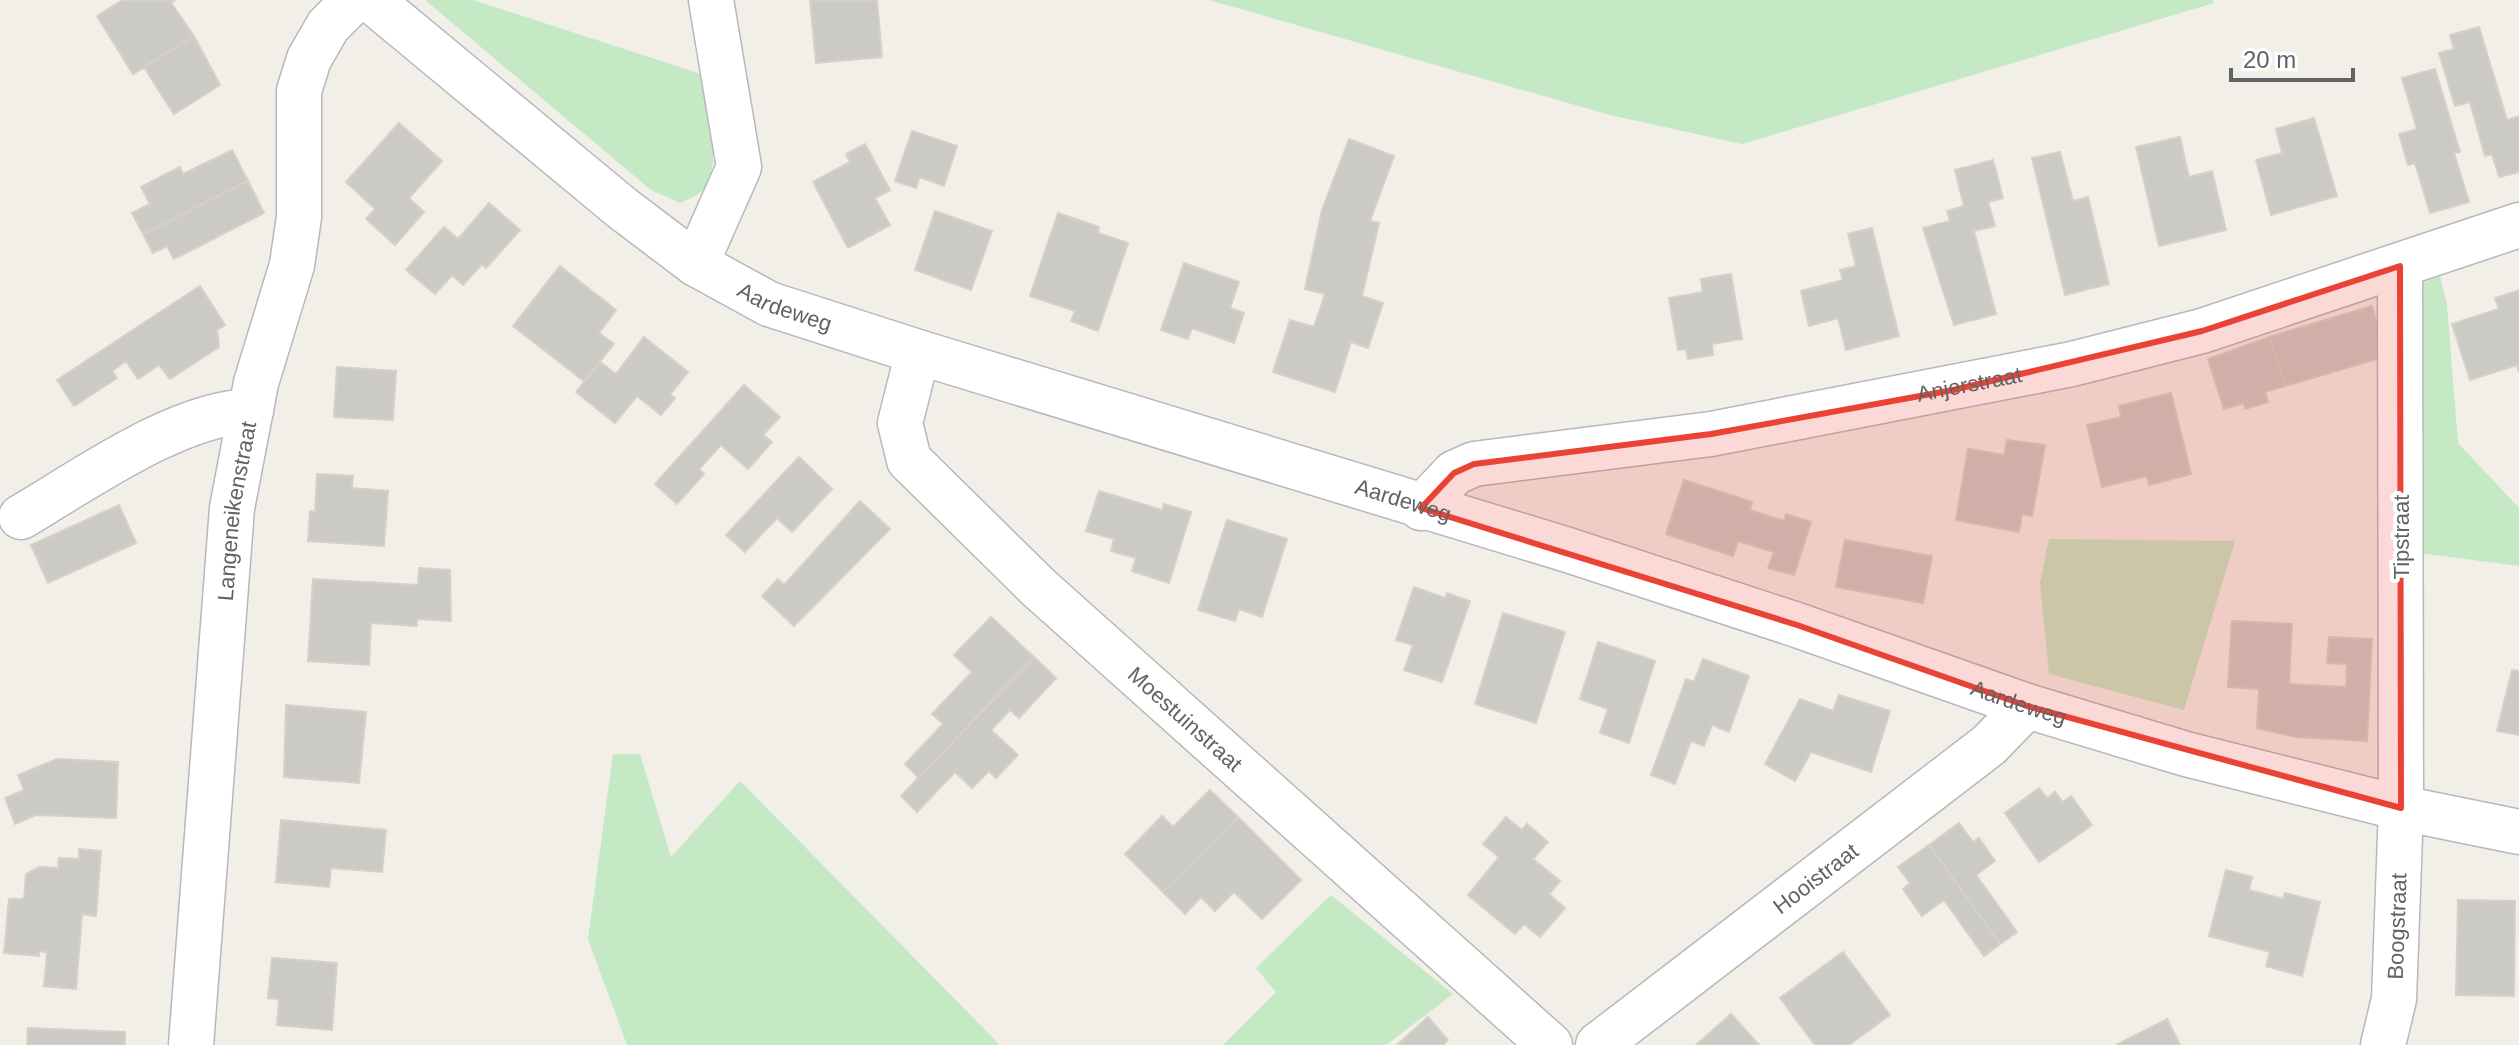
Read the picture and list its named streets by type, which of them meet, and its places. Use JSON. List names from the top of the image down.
{
  "streets": {
    "street": [
      "Aardeweg",
      "Anjerstraat",
      "Langeneikenstraat",
      "Tipstraat",
      "Moestuinstraat",
      "Hooistraat",
      "Boogstraat"
    ]
  },
  "crossings": [
    ["Aardeweg", "Anjerstraat"],
    ["Aardeweg", "Tipstraat"],
    ["Aardeweg", "Moestuinstraat"],
    ["Aardeweg", "Hooistraat"],
    ["Aardeweg", "Boogstraat"],
    ["Anjerstraat", "Tipstraat"],
    ["Tipstraat", "Boogstraat"]
  ],
  "scale_bar": "20 m"
}
